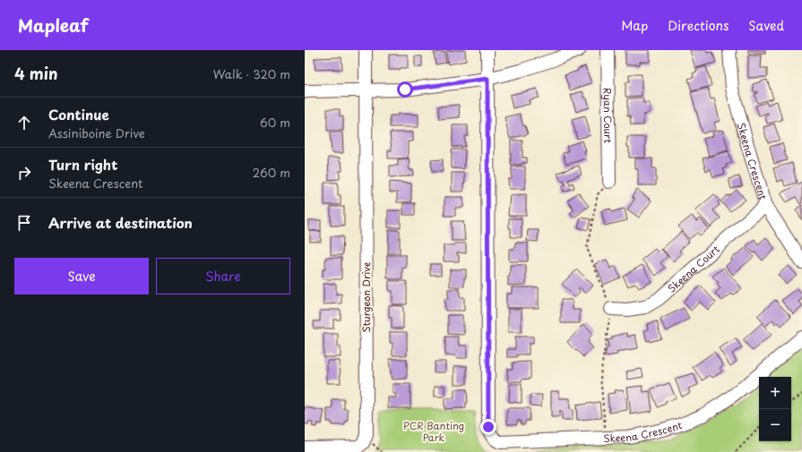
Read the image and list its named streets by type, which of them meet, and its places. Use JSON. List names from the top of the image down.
{
  "streets": {
    "street": [
      "Ryan Court",
      "Skeena Crescent",
      "Skeena Court",
      "Sturgeon Drive"
    ]
  },
  "crossings": [
    ["Skeena Crescent", "Skeena Court"]
  ],
  "parks": ["PCR Banting Park"],
  "page": {
    "header": "Mapleaf",
    "nav": ["Map", "Directions", "Saved"],
    "heading": ["4 min", "Walk · 320 m"],
    "list": [
      ["Continue", "Assiniboine Drive", "60 m"],
      ["Turn right", "Skeena Crescent", "260 m"],
      "Arrive at destination"
    ],
    "buttons": ["Save", "Share"],
    "map_buttons": ["+", "−"]
  }
}
